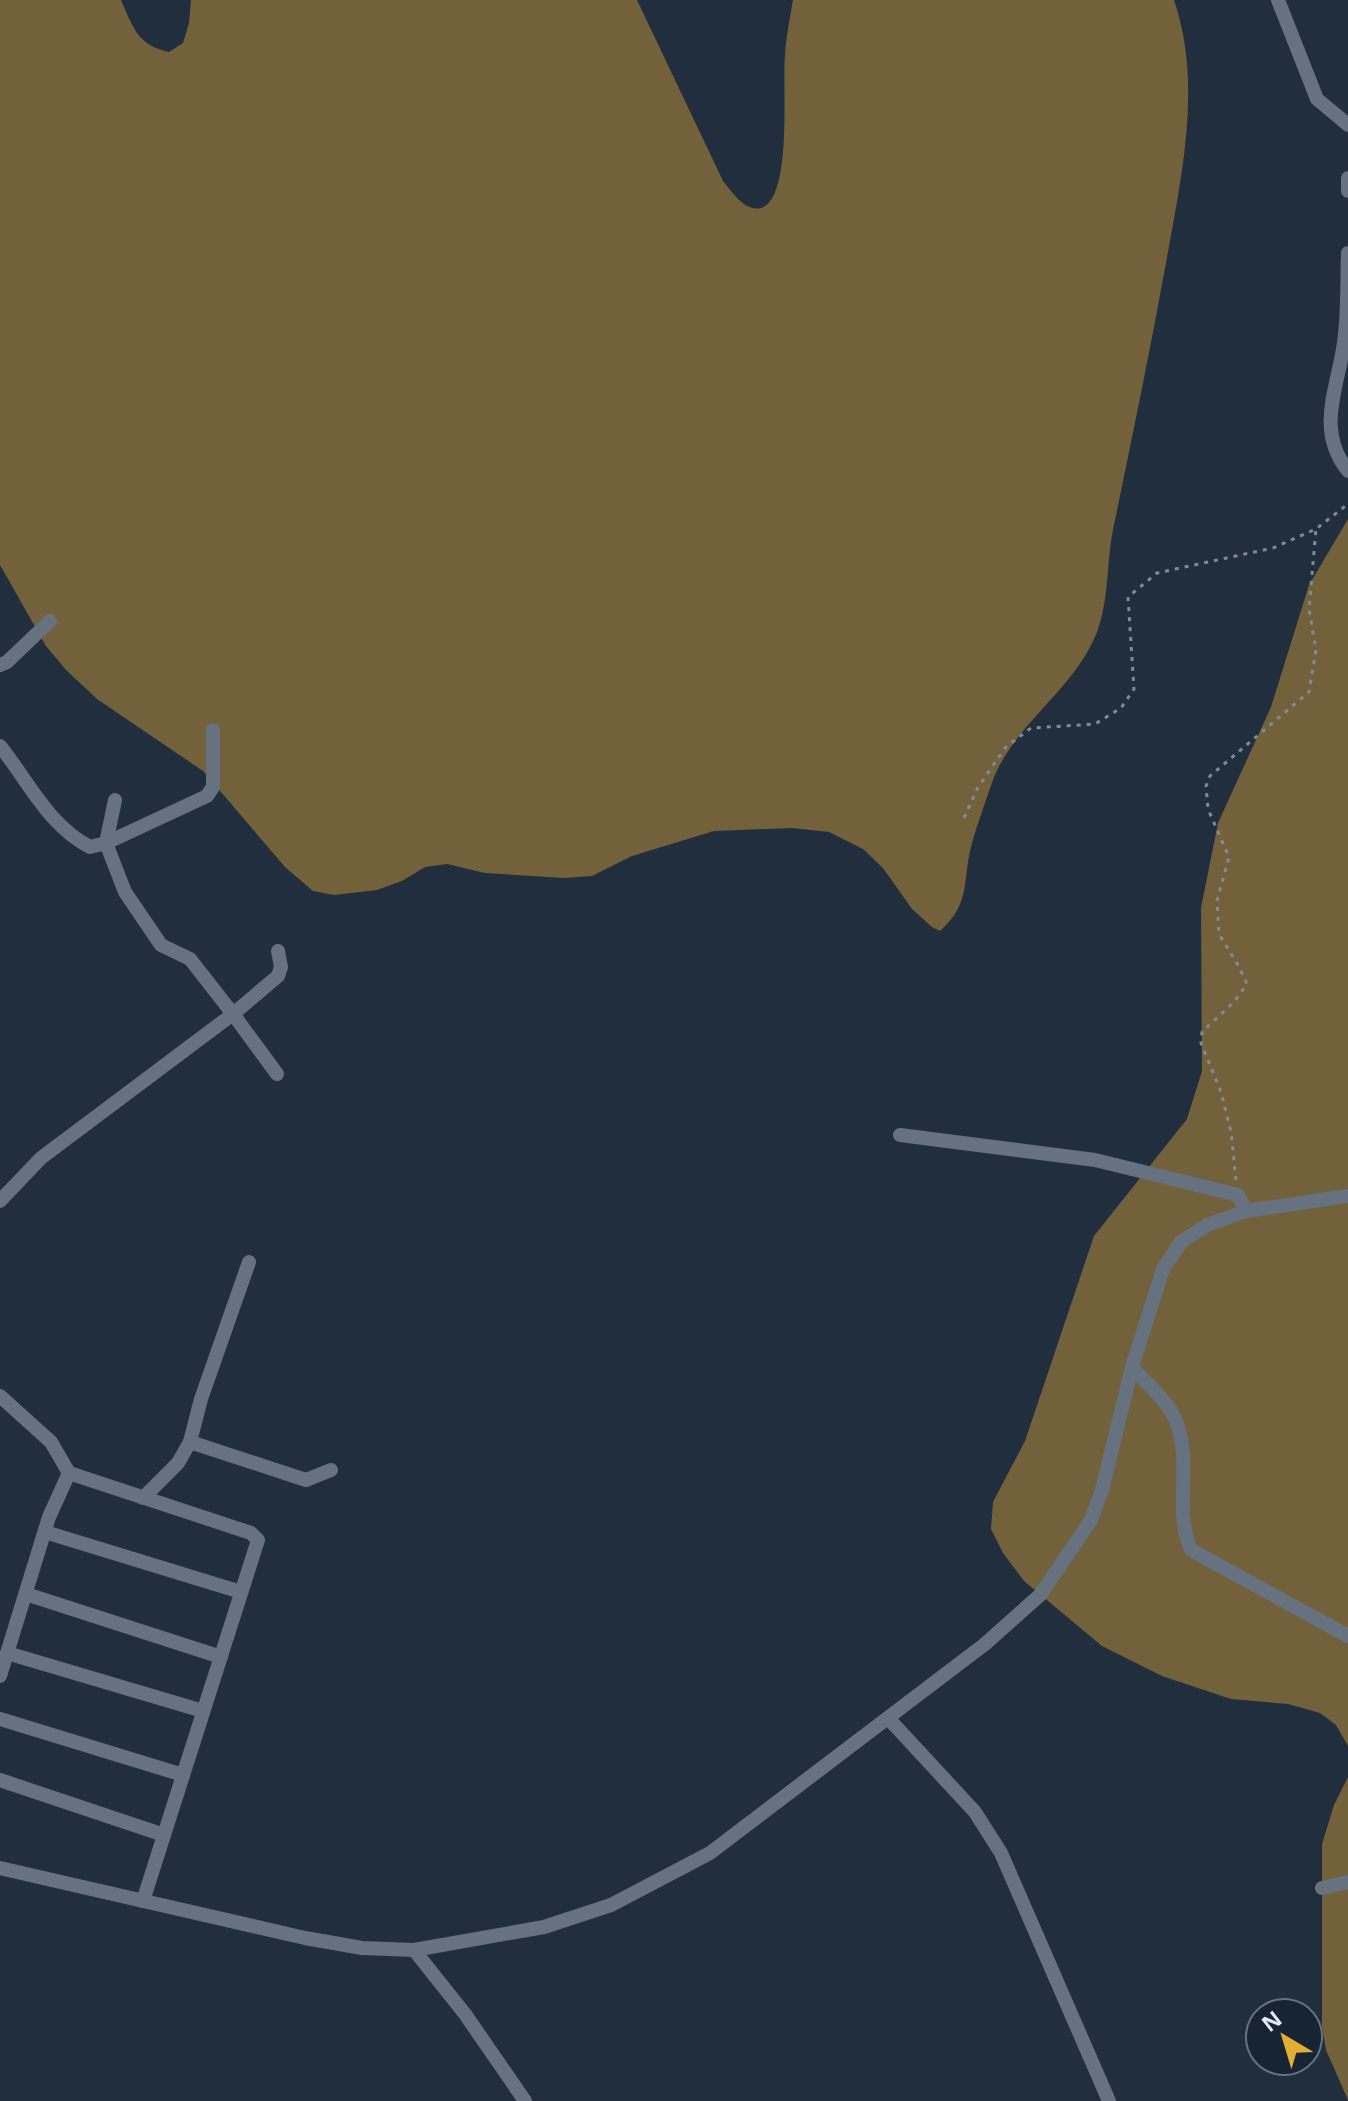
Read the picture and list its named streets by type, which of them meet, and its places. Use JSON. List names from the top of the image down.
{
  "north": "top left"
}
